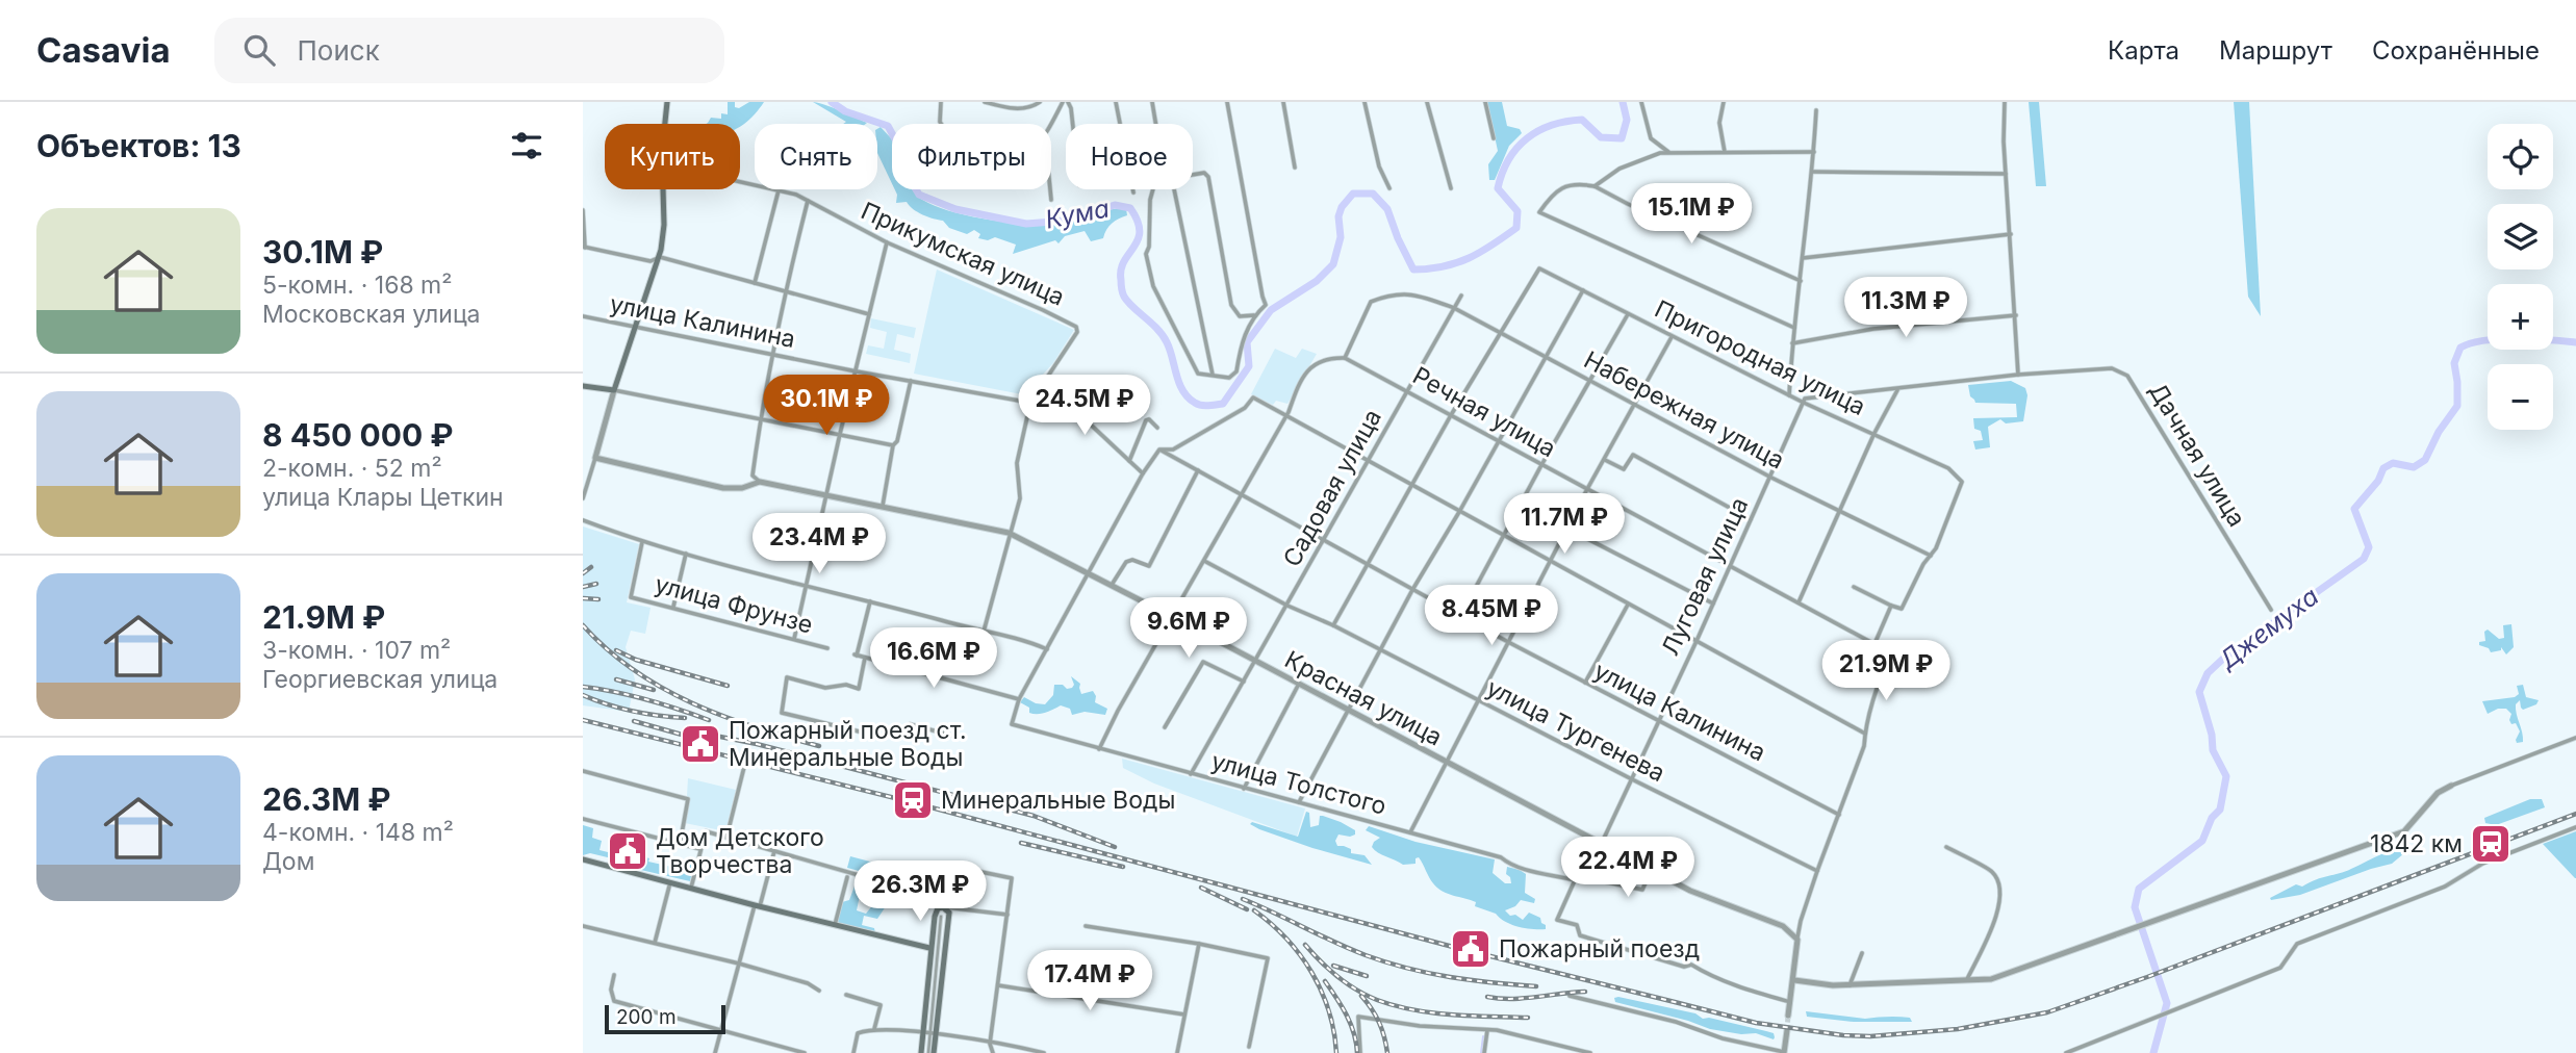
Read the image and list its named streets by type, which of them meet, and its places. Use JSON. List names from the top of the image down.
{
  "streets": {
    "street": [
      "Прикумская улица",
      "улица Калинина",
      "Пригородная улица",
      "Набережная улица",
      "Речная улица",
      "Дачная улица",
      "Садовая улица",
      "Луговая улица",
      "улица Фрунзе",
      "Красная улица",
      "улица Тургенева",
      "улица Толстого"
    ]
  },
  "crossings": [
    ["улица Калинина", "Садовая улица"],
    ["улица Калинина", "Луговая улица"],
    ["Пригородная улица", "Набережная улица"],
    ["Пригородная улица", "Дачная улица"],
    ["Пригородная улица", "Луговая улица"],
    ["Набережная улица", "Речная улица"],
    ["Набережная улица", "Садовая улица"],
    ["Набережная улица", "Луговая улица"],
    ["Речная улица", "Садовая улица"],
    ["Речная улица", "Луговая улица"],
    ["Дачная улица", "Луговая улица"],
    ["Садовая улица", "Красная улица"],
    ["Садовая улица", "улица Тургенева"],
    ["Садовая улица", "улица Толстого"],
    ["Луговая улица", "Красная улица"],
    ["Луговая улица", "улица Тургенева"],
    ["Луговая улица", "улица Толстого"]
  ],
  "water": ["Кума", "Джемуха"],
  "places": {
    "public building": ["Пожарный поезд ст. Минеральные Воды", "Дом Детского Творчества", "Пожарный поезд"],
    "station": ["Минеральные Воды", "1842 км"]
  },
  "scale_bar": "200 m",
  "page": {
    "header": "Casavia",
    "search": "Поиск",
    "nav": ["Карта", "Маршрут", "Сохранённые"],
    "heading": "Объектов: 13",
    "map_buttons": ["+", "−"],
    "chip": [
      "Купить",
      "Снять",
      "Фильтры",
      "Новое"
    ],
    "price": [
      "15.1M ₽",
      "11.3M ₽",
      "30.1M ₽",
      "24.5M ₽",
      "11.7M ₽",
      "23.4M ₽",
      "8.45M ₽",
      "9.6M ₽",
      "16.6M ₽",
      "21.9M ₽",
      "22.4M ₽",
      "26.3M ₽",
      "17.4M ₽"
    ],
    "list": [
      {
        "name": "30.1M ₽",
        "note": "5-комн. · 168 m² · Московская улица"
      },
      {
        "name": "8 450 000 ₽",
        "note": "2-комн. · 52 m² · улица Клары Цеткин"
      },
      {
        "name": "21.9M ₽",
        "note": "3-комн. · 107 m² · Георгиевская улица"
      },
      {
        "name": "26.3M ₽",
        "note": "4-комн. · 148 m² · Дом"
      }
    ],
    "scale": "200 m"
  }
}
